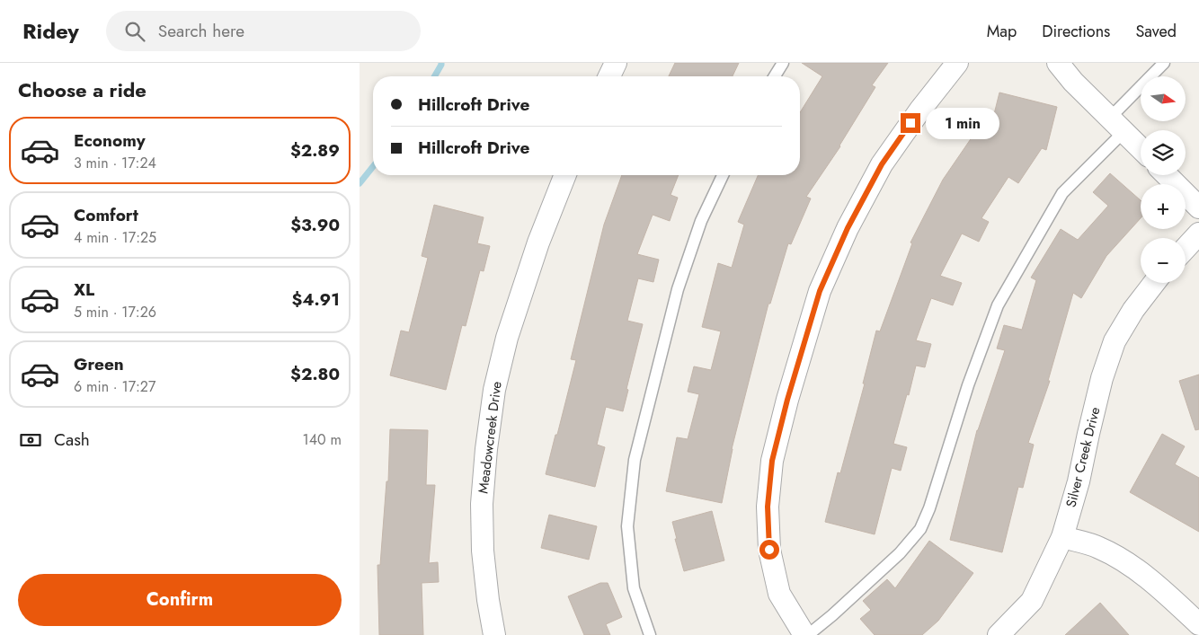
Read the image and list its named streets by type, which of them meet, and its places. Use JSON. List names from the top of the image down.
{
  "streets": {
    "street": ["Meadowcreek Drive", "Silver Creek Drive"]
  },
  "north": "right",
  "page": {
    "header": "Ridey",
    "search": "Search here",
    "nav": ["Map", "Directions", "Saved"],
    "heading": "Choose a ride",
    "map_buttons": ["+", "−"],
    "banner": ["Hillcroft Drive", "Hillcroft Drive"],
    "bubble": "1 min",
    "list": [
      {
        "name": "Economy",
        "note": "3 min · 17:24",
        "value": "$2.89"
      },
      {
        "name": "Comfort",
        "note": "4 min · 17:25",
        "value": "$3.90"
      },
      {
        "name": "XL",
        "note": "5 min · 17:26",
        "value": "$4.91"
      },
      {
        "name": "Green",
        "note": "6 min · 17:27",
        "value": "$2.80"
      }
    ],
    "pay": ["Cash", "140 m"],
    "buttons": "Confirm"
  }
}
